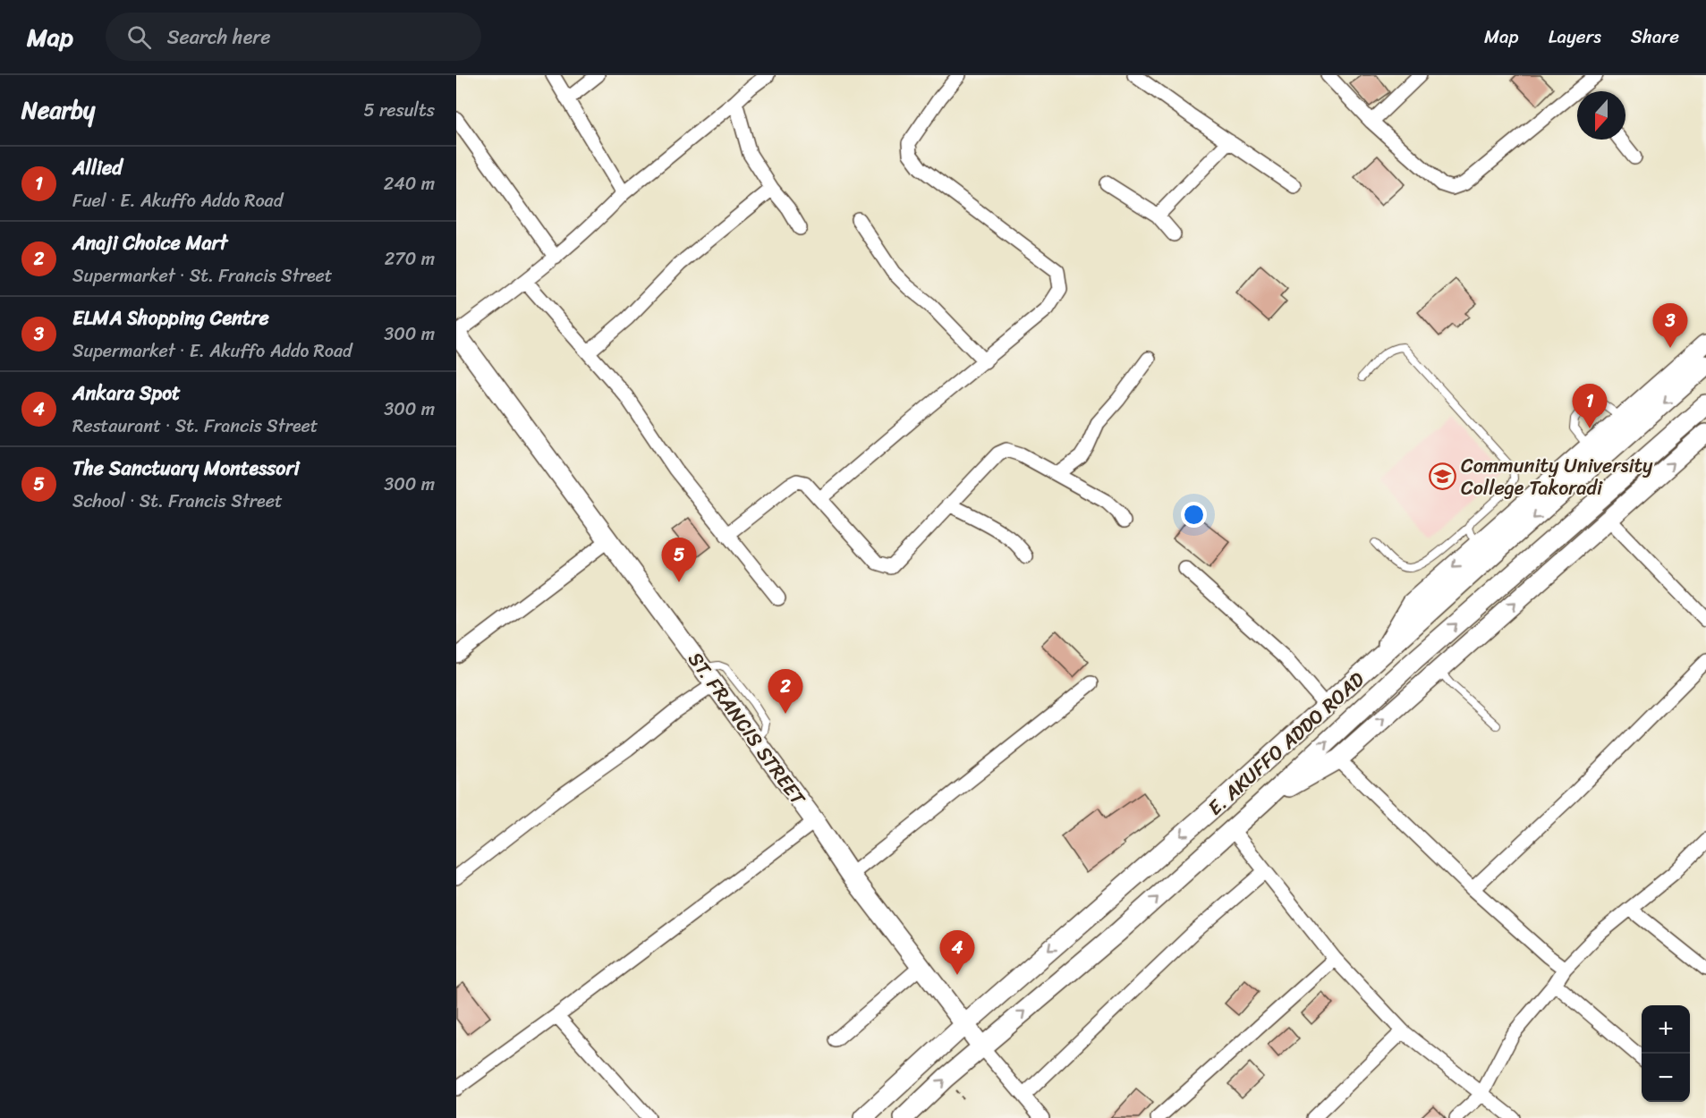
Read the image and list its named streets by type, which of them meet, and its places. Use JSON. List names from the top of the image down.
{
  "streets": {
    "main road": ["ST. FRANCIS STREET", "E. AKUFFO ADDO ROAD"]
  },
  "crossings": [
    ["ST. FRANCIS STREET", "E. AKUFFO ADDO ROAD"]
  ],
  "places": {
    "school or university": ["Community University College Takoradi"]
  },
  "north": "bottom",
  "page": {
    "header": "Map",
    "search": "Search here",
    "nav": ["Map", "Layers", "Share"],
    "heading": ["Nearby", "5 results"],
    "list": [
      {
        "mark": "1",
        "name": "Allied",
        "note": "Fuel · E. Akuffo Addo Road",
        "value": "240 m"
      },
      {
        "mark": "2",
        "name": "Anaji Choice Mart",
        "note": "Supermarket · St. Francis Street",
        "value": "270 m"
      },
      {
        "mark": "3",
        "name": "ELMA Shopping Centre",
        "note": "Supermarket · E. Akuffo Addo Road",
        "value": "300 m"
      },
      {
        "mark": "4",
        "name": "Ankara Spot",
        "note": "Restaurant · St. Francis Street",
        "value": "300 m"
      },
      {
        "mark": "5",
        "name": "The Sanctuary Montessori",
        "note": "School · St. Francis Street",
        "value": "300 m"
      }
    ],
    "pins": [
      "3",
      "1",
      "5",
      "2",
      "4"
    ],
    "map_buttons": ["+", "−"]
  }
}
